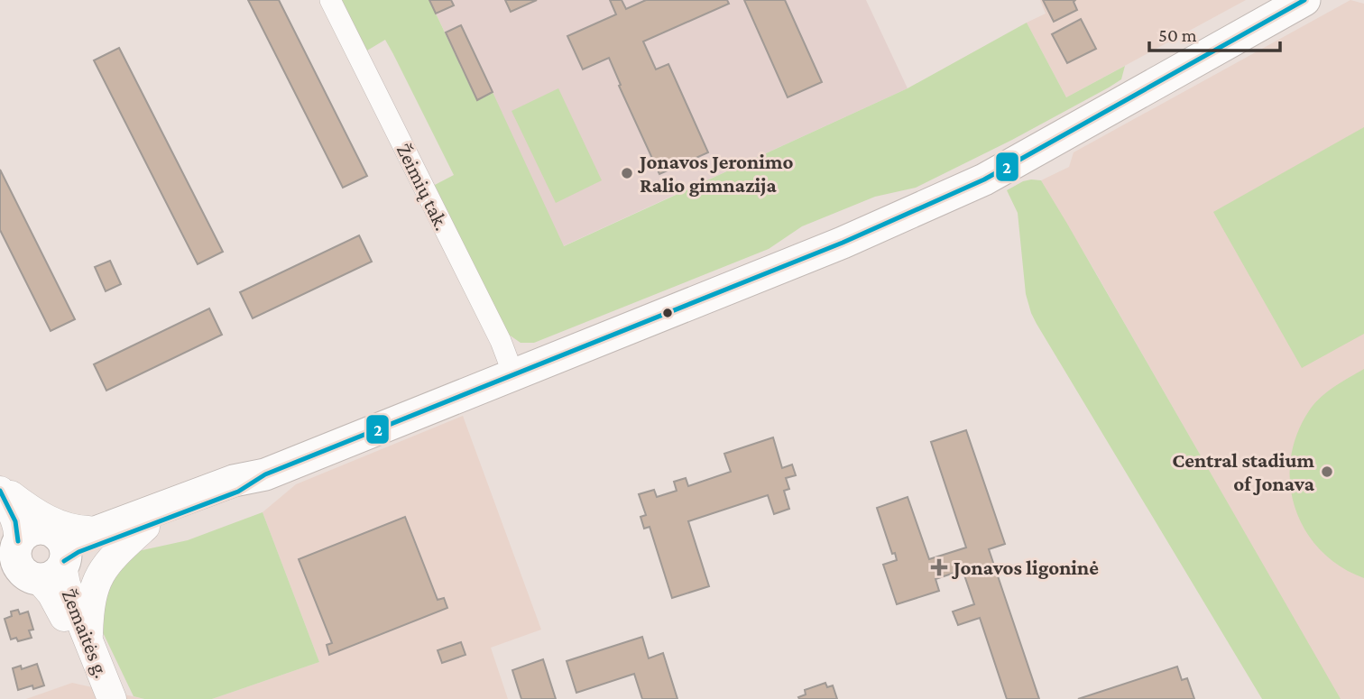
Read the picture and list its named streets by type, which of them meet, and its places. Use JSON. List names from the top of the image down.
{
  "streets": {
    "main road": ["Žemaitės g."],
    "street": ["Žeimių tak."]
  },
  "places": {
    "other": ["Jonavos Jeronimo Ralio gimnazija", "Central stadium of Jonava"],
    "health": ["Jonavos ligoninė"]
  },
  "lines": ["transit line 2"],
  "scale_bar": "50 m"
}
